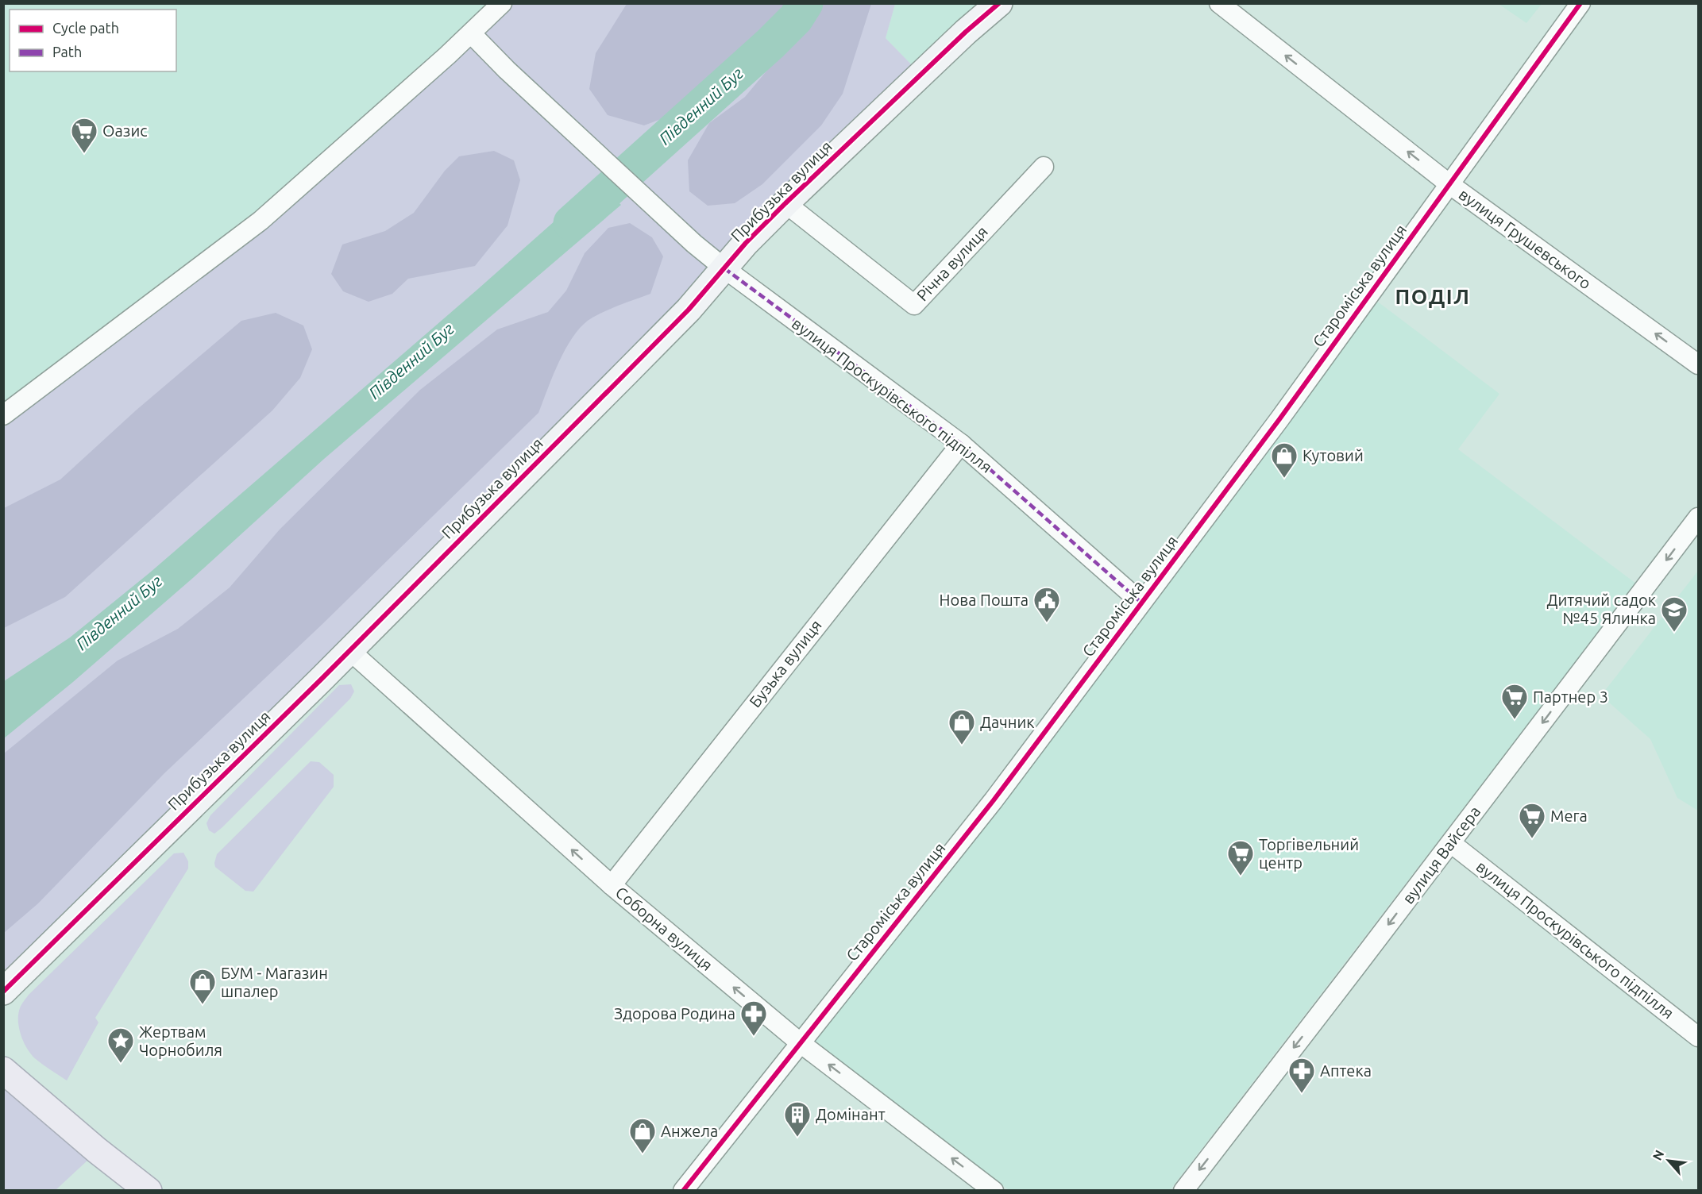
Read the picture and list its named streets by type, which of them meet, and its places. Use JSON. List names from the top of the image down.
{
  "streets": {
    "street": [
      "Прибузька вулиця",
      "вулиця Грушевського",
      "Річна вулиця",
      "Староміська вулиця",
      "вулиця Проскурівського підпілля",
      "Бузька вулиця",
      "вулиця Вайсера",
      "Соборна вулиця"
    ]
  },
  "crossings": [
    ["Прибузька вулиця", "Річна вулиця"],
    ["Прибузька вулиця", "вулиця Проскурівського підпілля"],
    ["Прибузька вулиця", "Соборна вулиця"],
    ["вулиця Грушевського", "Староміська вулиця"],
    ["Староміська вулиця", "вулиця Проскурівського підпілля"],
    ["Староміська вулиця", "Соборна вулиця"],
    ["вулиця Проскурівського підпілля", "Бузька вулиця"],
    ["вулиця Проскурівського підпілля", "вулиця Вайсера"],
    ["Бузька вулиця", "Соборна вулиця"]
  ],
  "one_way": ["вулиця Грушевського", "вулиця Вайсера", "Соборна вулиця"],
  "districts": ["ПОДІЛ"],
  "water": ["Південний Буг"],
  "places": {
    "supermarket": [
      "Оазис",
      "Партнер 3",
      "Мега",
      "Торгівельний центр"
    ],
    "shop": [
      "Кутовий",
      "Дачник",
      "БУМ - Магазин шпалер",
      "Анжела"
    ],
    "public building": ["Нова Пошта"],
    "school or university": ["Дитячий садок №45 Ялинка"],
    "pharmacy": ["Здорова Родина", "Аптека"],
    "place": ["Жертвам Чорнобиля"],
    "building": ["Домінант"]
  },
  "legend": ["Cycle path", "Path"],
  "north": "top left"
}
